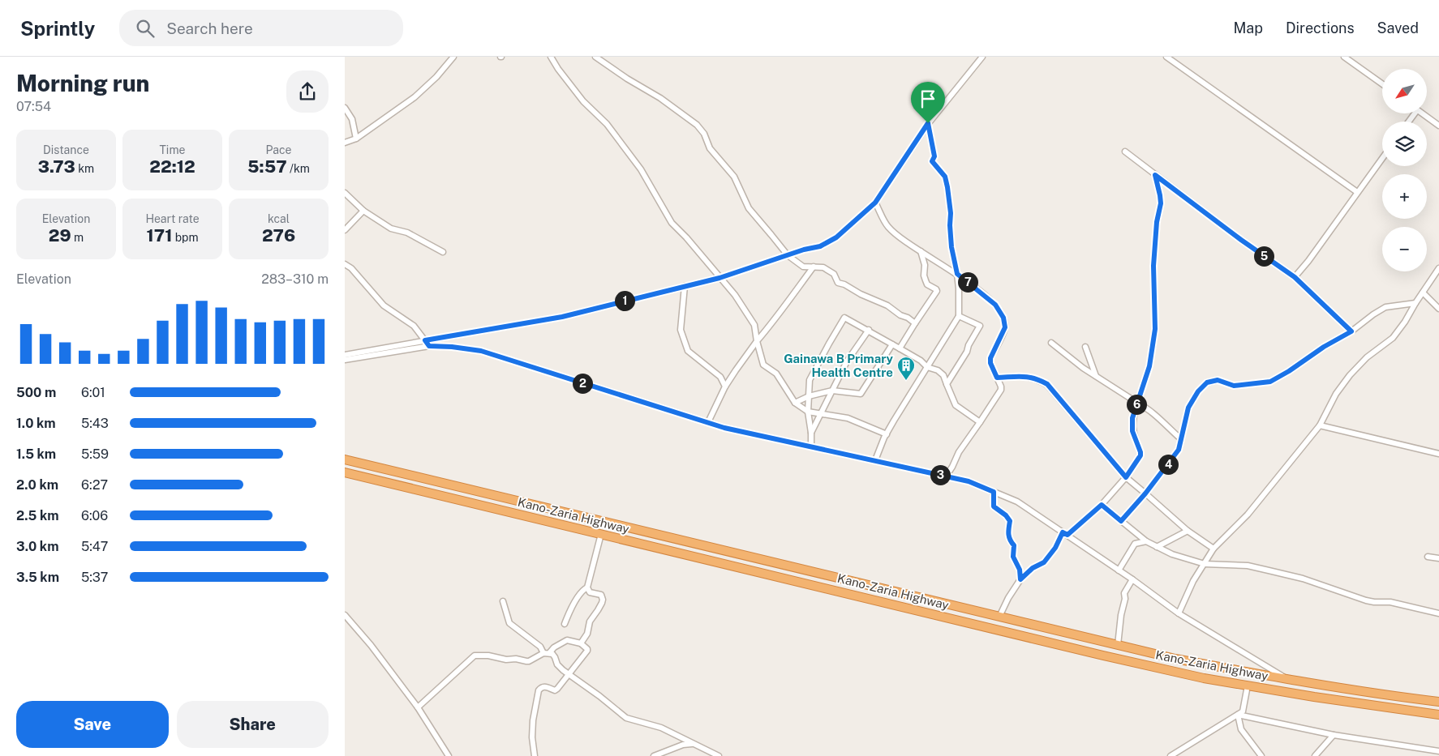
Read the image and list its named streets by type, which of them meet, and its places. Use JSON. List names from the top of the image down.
{
  "streets": {
    "highway": ["Kano-Zaria Highway"]
  },
  "places": {
    "building": ["Gainawa B Primary Health Centre"]
  },
  "north": "bottom left",
  "page": {
    "header": "Sprintly",
    "search": "Search here",
    "nav": ["Map", "Directions", "Saved"],
    "heading": ["Morning run", "07:54"],
    "map_buttons": ["+", "−"],
    "stats": [
      ["Distance", "3.73 km"],
      ["Time", "22:12"],
      ["Pace", "5:57 /km"],
      ["Elevation", "29 m"],
      ["Heart rate", "171 bpm"],
      ["kcal", "276"]
    ],
    "pins": [
      "5",
      "7",
      "1",
      "2",
      "6",
      "4",
      "3"
    ],
    "chart": ["Elevation", "283–310 m"],
    "list": [
      {
        "name": "500 m",
        "note": "6:01"
      },
      {
        "name": "1.0 km",
        "note": "5:43"
      },
      {
        "name": "1.5 km",
        "note": "5:59"
      },
      {
        "name": "2.0 km",
        "note": "6:27"
      },
      {
        "name": "2.5 km",
        "note": "6:06"
      },
      {
        "name": "3.0 km",
        "note": "5:47"
      },
      {
        "name": "3.5 km",
        "note": "5:37"
      }
    ],
    "buttons": ["Save", "Share"]
  }
}
